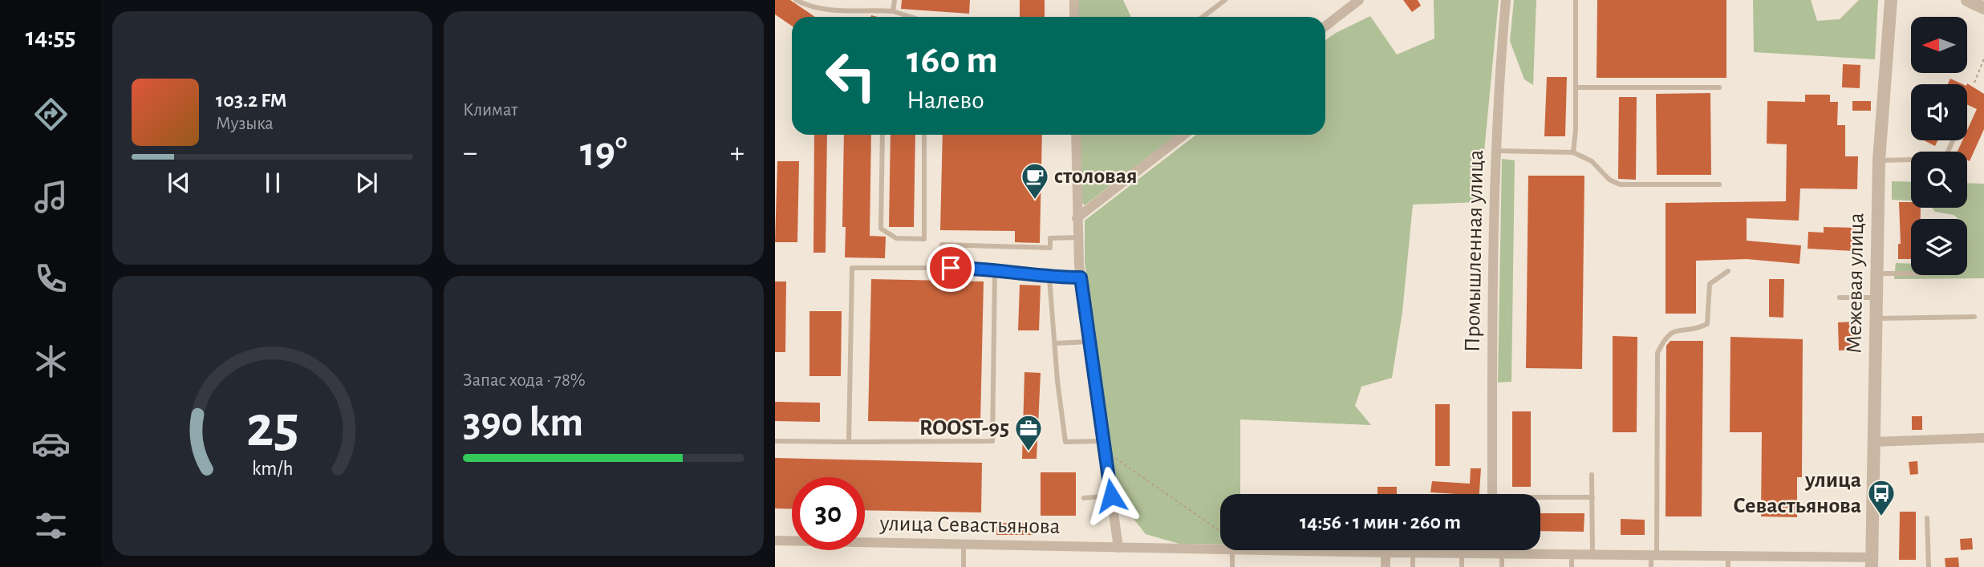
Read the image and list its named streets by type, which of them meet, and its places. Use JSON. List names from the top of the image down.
{
  "streets": {
    "street": ["Промышленная улица", "Межевая улица", "улица Севастьянова"]
  },
  "crossings": [
    ["Межевая улица", "улица Севастьянова"]
  ],
  "places": {
    "cafe": ["столовая"],
    "office": ["ROOST-95"],
    "bus stop": ["улица Севастьянова"]
  },
  "north": "left",
  "page": {
    "tabs": "14:55",
    "tile": [
      "Климат",
      ["Запас хода · 78%", "390 km"]
    ],
    "turn": ["160 m", "Налево"],
    "song": ["103.2 FM", "Музыка"],
    "heat": ["−", "19°", "+"],
    "limit": "30",
    "trip": "14:56 · 1 мин · 260 m",
    "gauge": ["25", "km/h"]
  }
}
